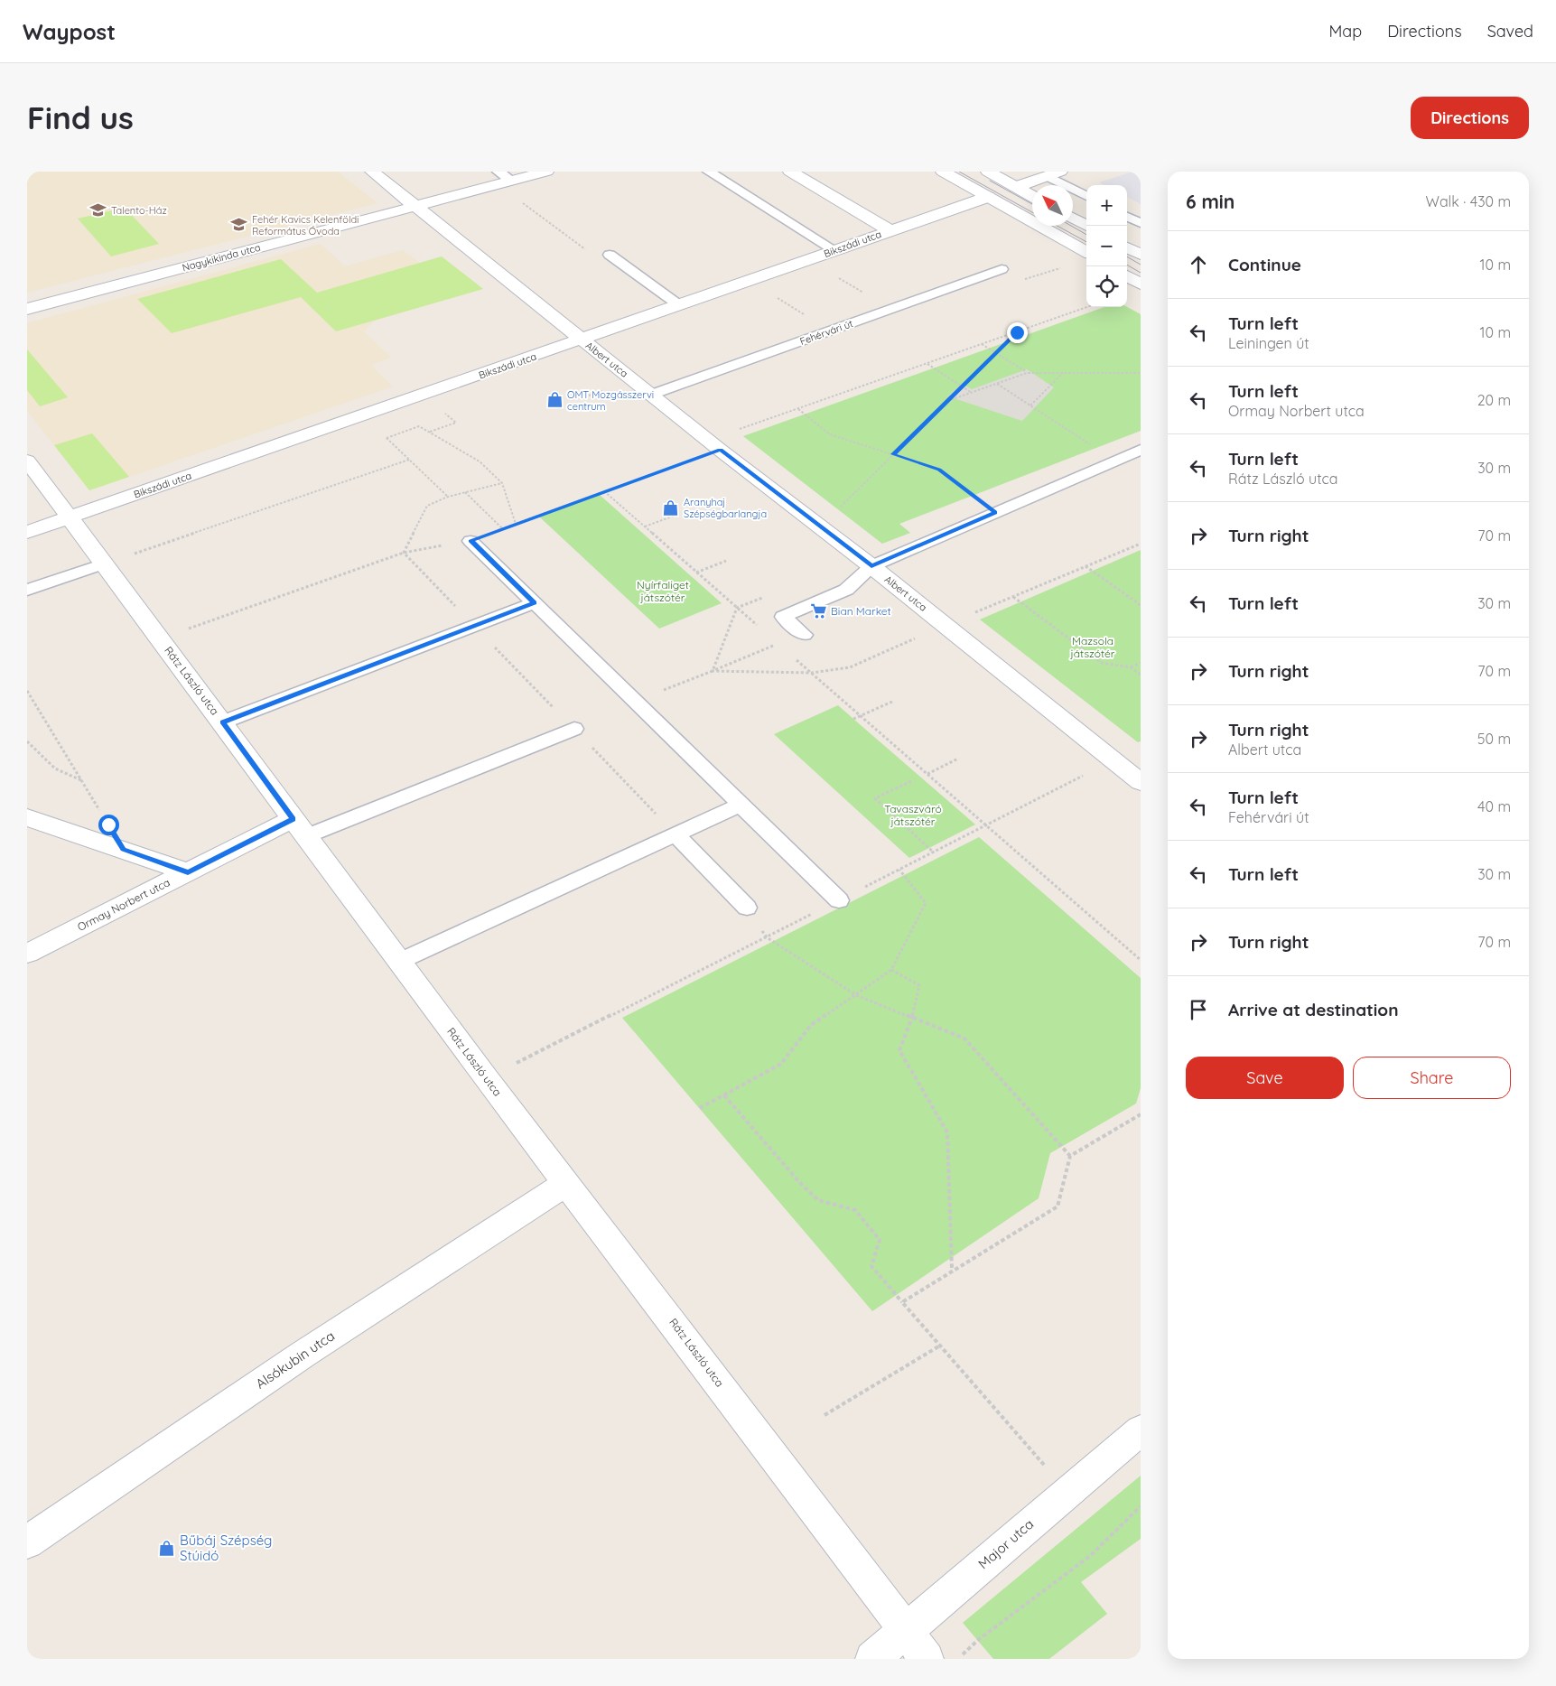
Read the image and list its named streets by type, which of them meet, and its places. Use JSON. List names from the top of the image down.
{
  "streets": {
    "street": [
      "Bikszádi utca",
      "Nagykikinda utca",
      "Albert utca",
      "Rátz László utca",
      "Ormay Norbert utca",
      "Alsókubin utca",
      "Major utca"
    ],
    "lane": ["Fehérvári út"]
  },
  "crossings": [
    ["Bikszádi utca", "Albert utca"],
    ["Bikszádi utca", "Rátz László utca"],
    ["Nagykikinda utca", "Albert utca"],
    ["Fehérvári út", "Albert utca"],
    ["Rátz László utca", "Ormay Norbert utca"],
    ["Rátz László utca", "Alsókubin utca"],
    ["Rátz László utca", "Major utca"]
  ],
  "parks": ["Nyírfaliget játszótér", "Mazsola játszótér", "Tavaszváró játszótér"],
  "places": {
    "school or university": ["Talento-Ház", "Fehér Kavics Kelenföldi Református Óvoda"],
    "shop": ["OMT Mozgásszervi centrum", "Aranyhaj Szépségbarlangja", "Bűbáj Szépség Stúidó"],
    "supermarket": ["Bian Market"]
  },
  "north": "top left",
  "page": {
    "header": "Waypost",
    "nav": ["Map", "Directions", "Saved"],
    "buttons": [
      "Directions",
      ["Save", "Share"]
    ],
    "title": "Find us",
    "heading": ["6 min", "Walk · 430 m"],
    "map_buttons": ["+", "−"],
    "list": [
      ["Continue", "10 m"],
      ["Turn left", "Leiningen út", "10 m"],
      ["Turn left", "Ormay Norbert utca", "20 m"],
      ["Turn left", "Rátz László utca", "30 m"],
      ["Turn right", "70 m"],
      ["Turn left", "30 m"],
      ["Turn right", "70 m"],
      ["Turn right", "Albert utca", "50 m"],
      ["Turn left", "Fehérvári út", "40 m"],
      ["Turn left", "30 m"],
      ["Turn right", "70 m"],
      "Arrive at destination"
    ]
  }
}
